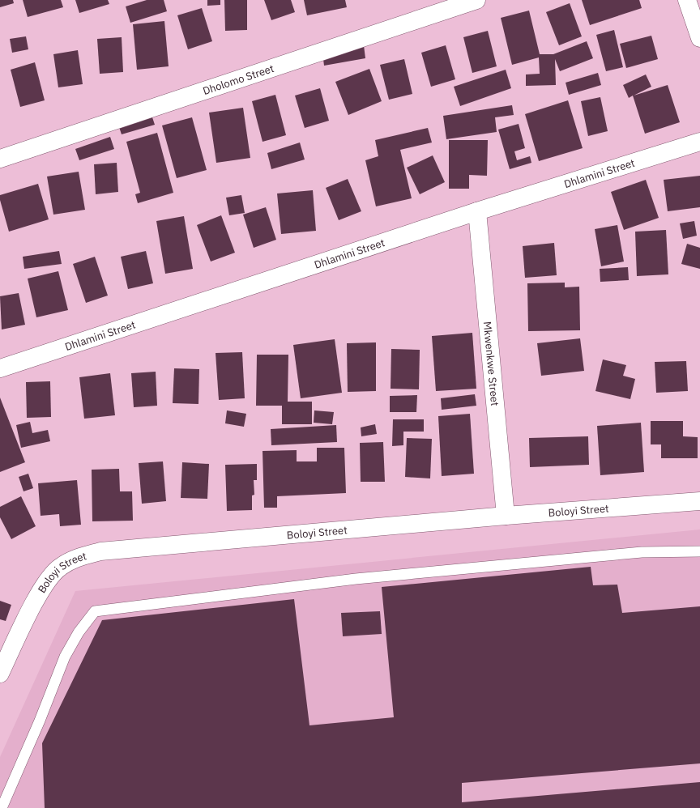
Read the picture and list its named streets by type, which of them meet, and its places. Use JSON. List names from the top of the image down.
{
  "streets": {
    "street": [
      "Dholomo Street",
      "Dhlamini Street",
      "Mkwenkwe Street",
      "Boloyi Street"
    ]
  },
  "crossings": [
    ["Dhlamini Street", "Mkwenkwe Street"],
    ["Mkwenkwe Street", "Boloyi Street"]
  ]
}
